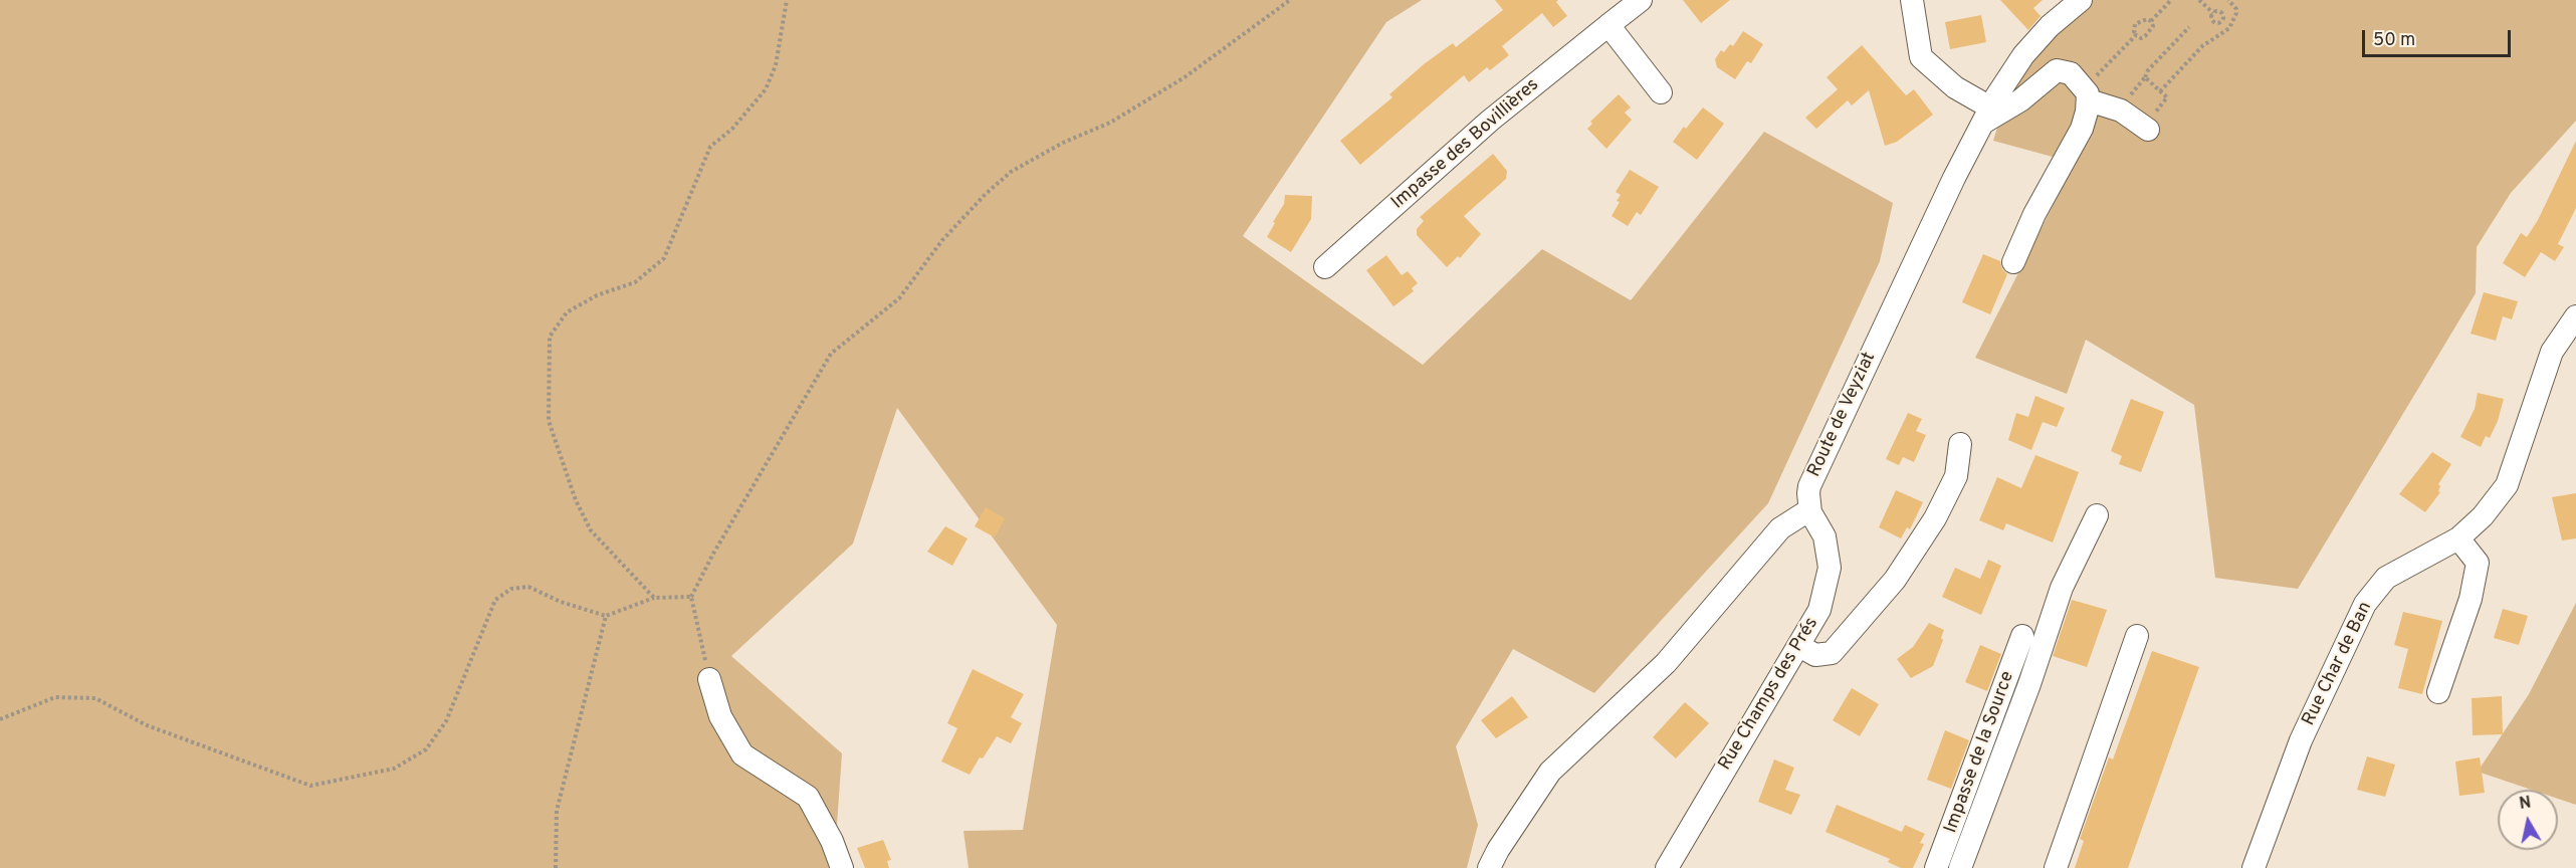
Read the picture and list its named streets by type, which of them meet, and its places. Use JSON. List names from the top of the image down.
{
  "streets": {
    "street": [
      "Impasse des Bovillières",
      "Route de Veyziat",
      "Rue Char de Ban",
      "Rue Champs des Prés",
      "Impasse de la Source"
    ]
  },
  "crossings": [
    ["Route de Veyziat", "Rue Champs des Prés"]
  ],
  "scale_bar": "50 m",
  "north": "top"
}
